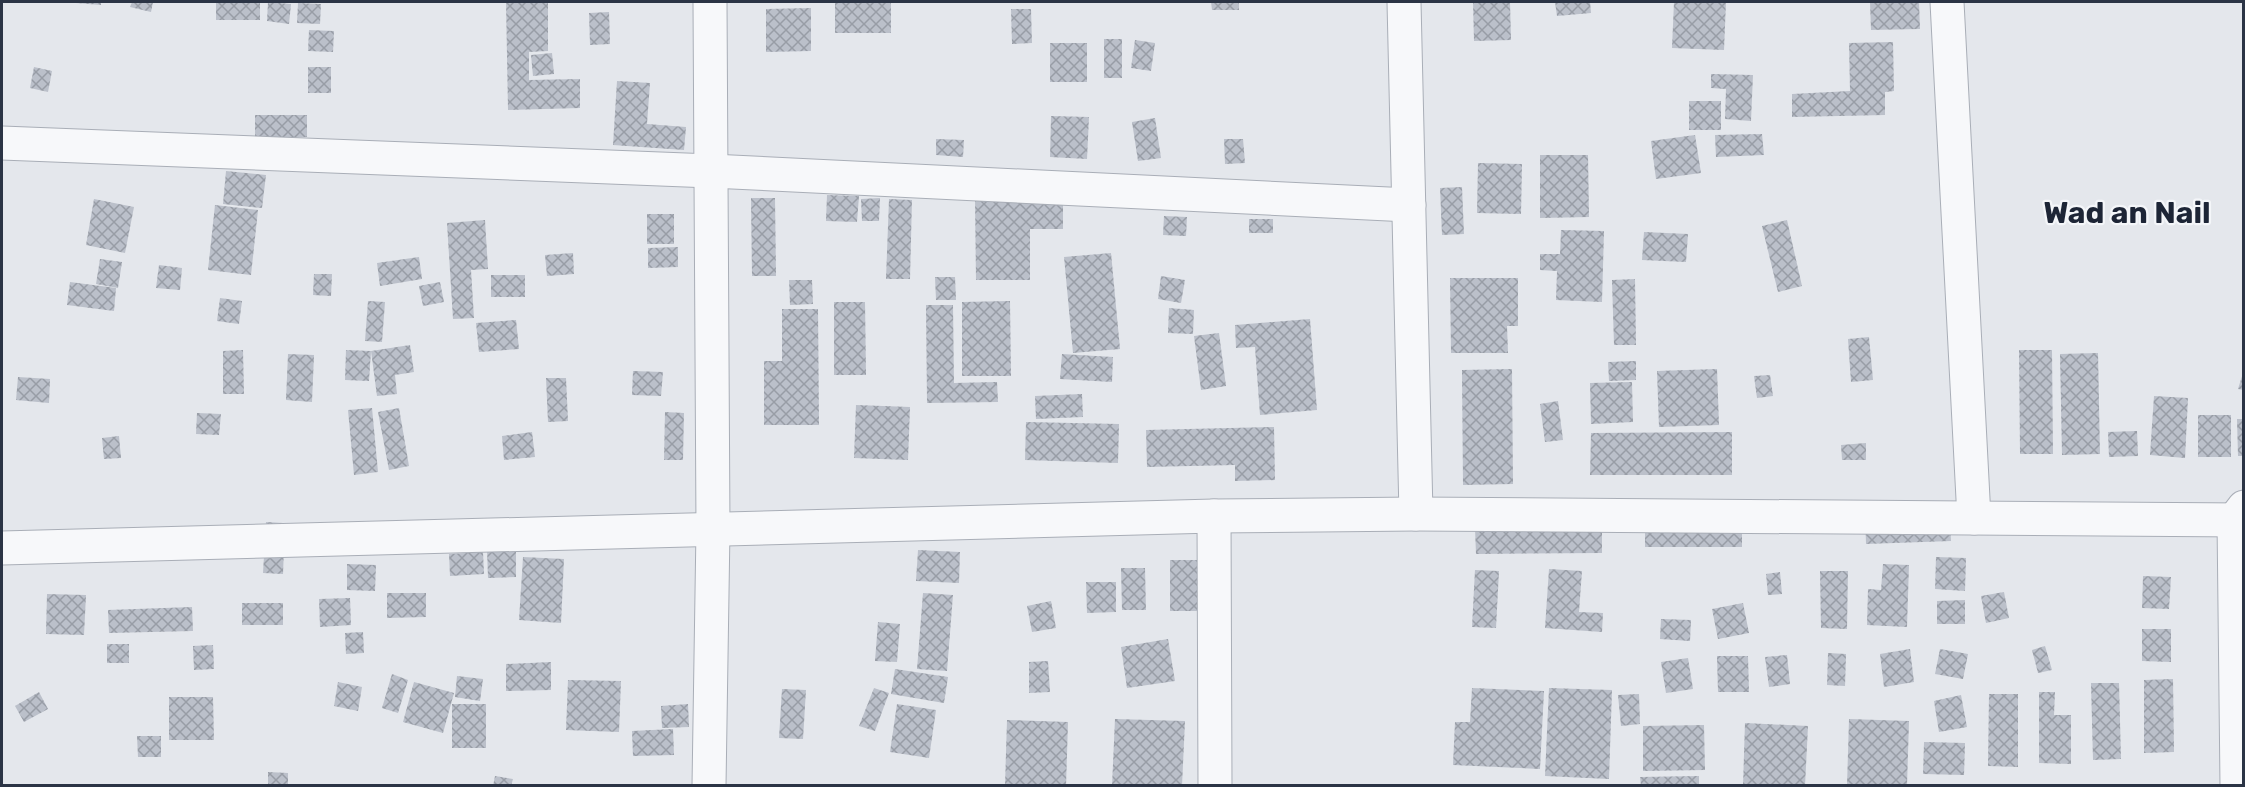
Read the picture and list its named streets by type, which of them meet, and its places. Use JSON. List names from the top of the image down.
{
  "districts": ["Wad an Nail"]
}
